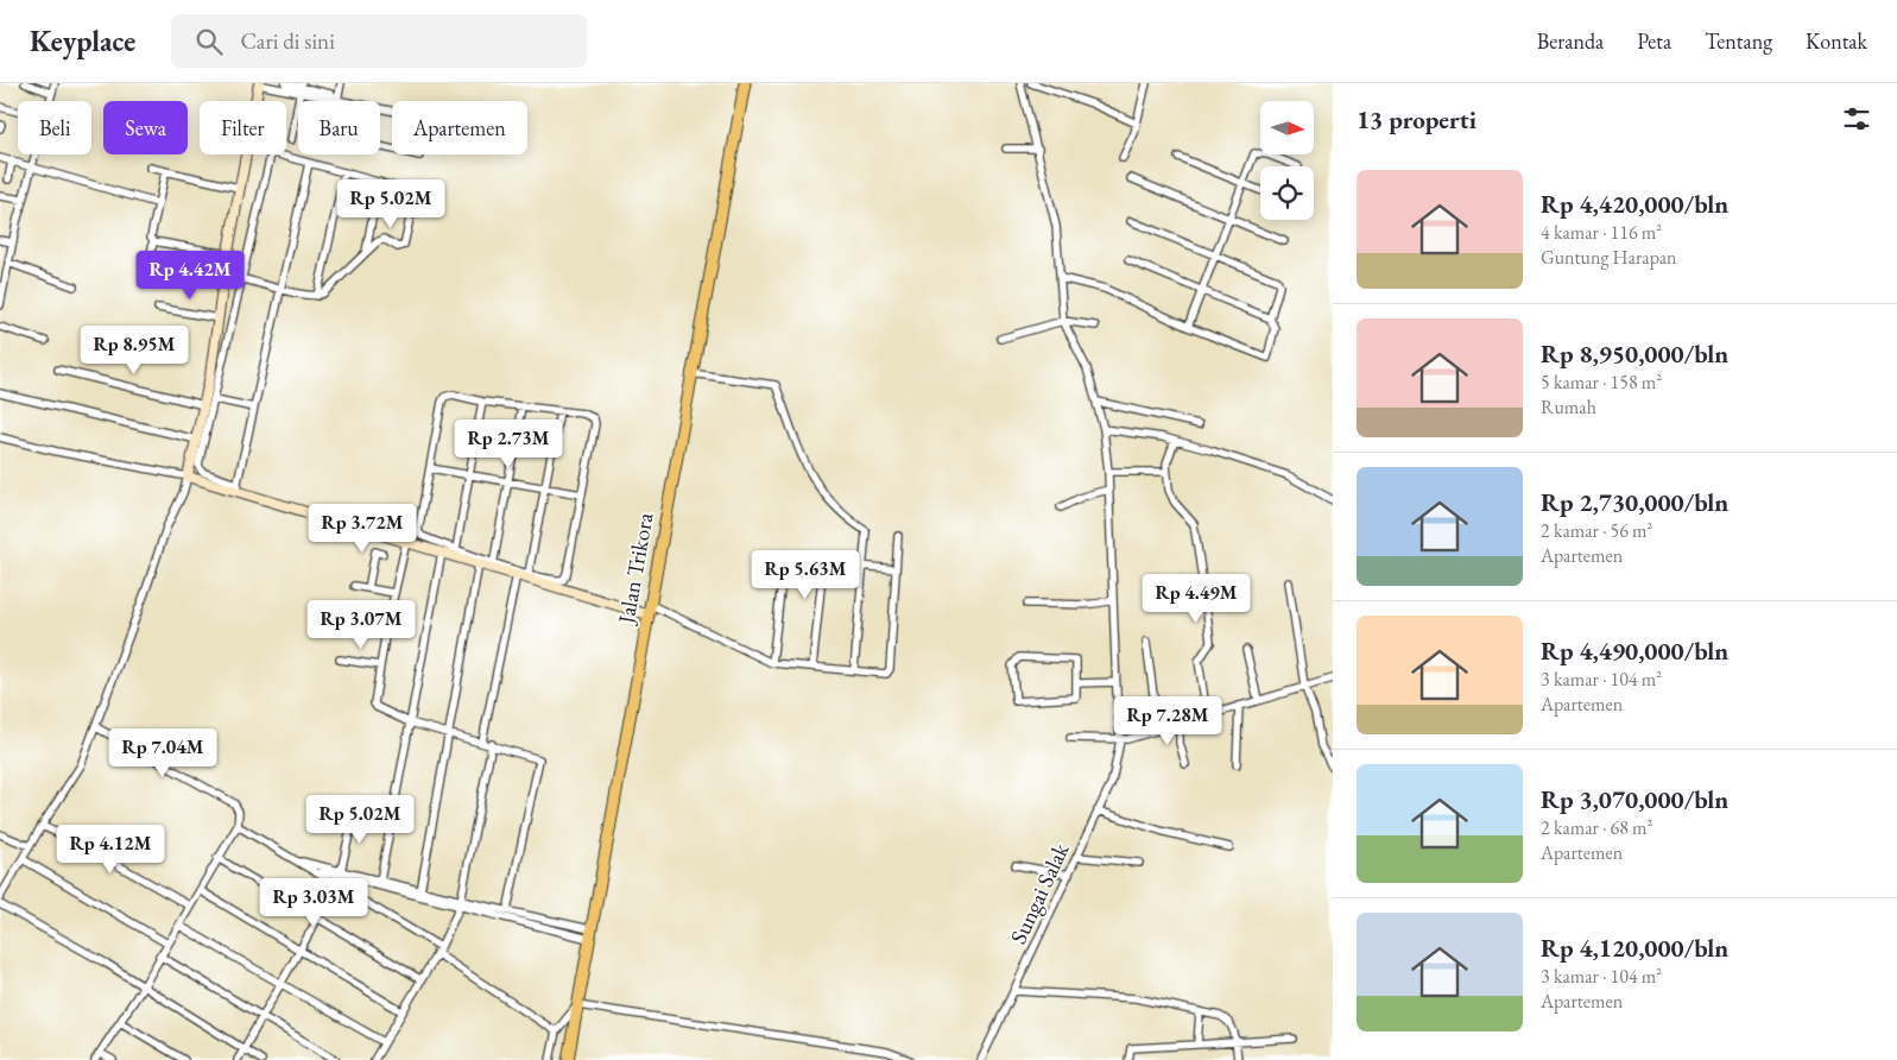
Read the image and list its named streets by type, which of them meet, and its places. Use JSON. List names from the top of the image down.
{
  "streets": {
    "main road": ["Jalan Trikora"],
    "street": ["Sungai Salak"]
  },
  "north": "right",
  "page": {
    "header": "Keyplace",
    "search": "Cari di sini",
    "nav": [
      "Beranda",
      "Peta",
      "Tentang",
      "Kontak"
    ],
    "heading": "13 properti",
    "chip": [
      "Beli",
      "Sewa",
      "Filter",
      "Baru",
      "Apartemen"
    ],
    "list": [
      {
        "name": "Rp 4,420,000/bln",
        "note": "4 kamar · 116 m² · Guntung Harapan"
      },
      {
        "name": "Rp 8,950,000/bln",
        "note": "5 kamar · 158 m² · Rumah"
      },
      {
        "name": "Rp 2,730,000/bln",
        "note": "2 kamar · 56 m² · Apartemen"
      },
      {
        "name": "Rp 4,490,000/bln",
        "note": "3 kamar · 104 m² · Apartemen"
      },
      {
        "name": "Rp 3,070,000/bln",
        "note": "2 kamar · 68 m² · Apartemen"
      },
      {
        "name": "Rp 4,120,000/bln",
        "note": "3 kamar · 104 m² · Apartemen"
      }
    ],
    "price": [
      "Rp 5.02M",
      "Rp 4.42M",
      "Rp 8.95M",
      "Rp 2.73M",
      "Rp 3.72M",
      "Rp 5.63M",
      "Rp 4.49M",
      "Rp 3.07M",
      "Rp 7.28M",
      "Rp 7.04M",
      "Rp 5.02M",
      "Rp 4.12M",
      "Rp 3.03M"
    ]
  }
}
